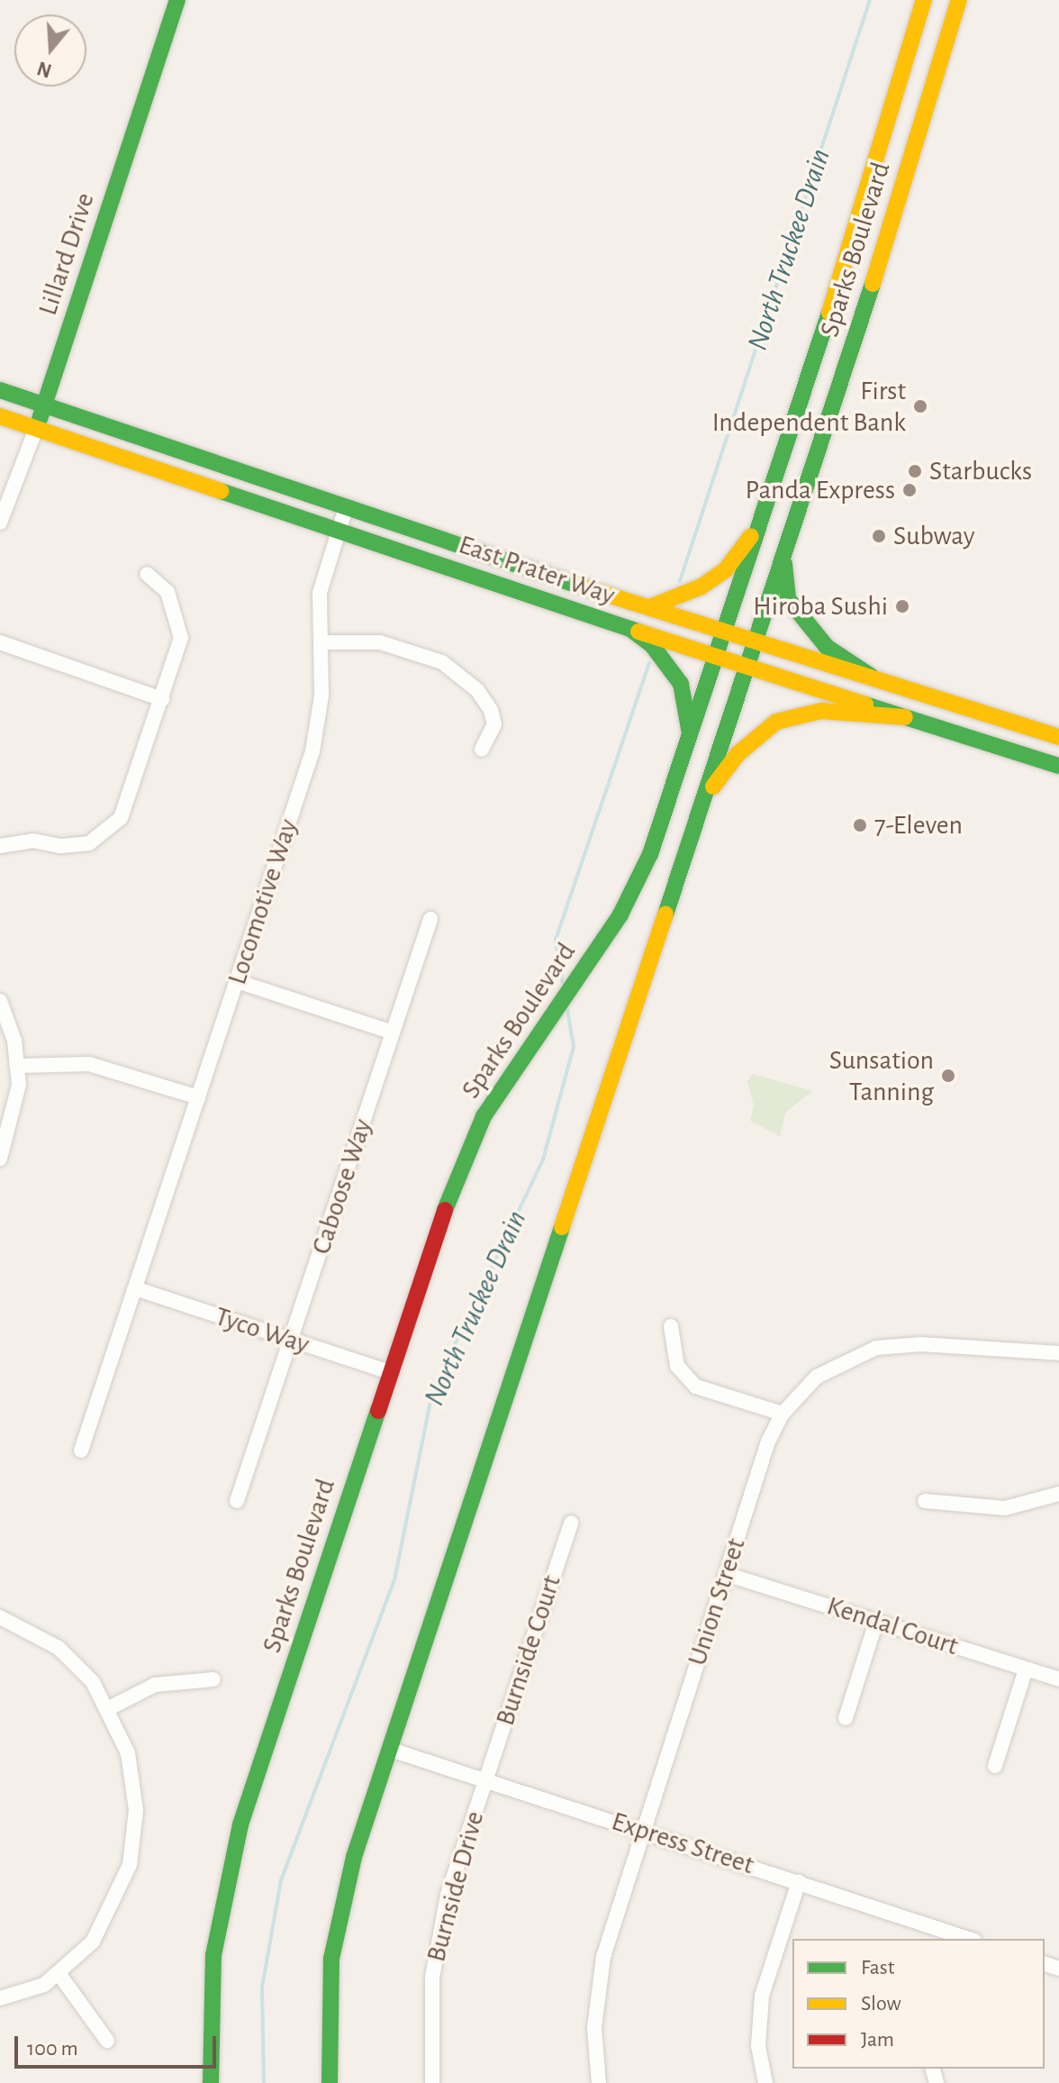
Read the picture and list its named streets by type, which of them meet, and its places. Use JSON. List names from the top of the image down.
{
  "streets": {
    "main road": ["Sparks Boulevard", "Lillard Drive", "East Prater Way"],
    "street": [
      "Locomotive Way",
      "Caboose Way",
      "Tyco Way",
      "Union Street",
      "Kendal Court",
      "Burnside Court",
      "Express Street",
      "Burnside Drive"
    ]
  },
  "crossings": [
    ["Sparks Boulevard", "East Prater Way"],
    ["Sparks Boulevard", "Tyco Way"],
    ["Sparks Boulevard", "Express Street"],
    ["Lillard Drive", "East Prater Way"],
    ["East Prater Way", "Locomotive Way"],
    ["Locomotive Way", "Tyco Way"],
    ["Caboose Way", "Tyco Way"],
    ["Union Street", "Kendal Court"],
    ["Union Street", "Express Street"],
    ["Burnside Court", "Express Street"],
    ["Burnside Court", "Burnside Drive"],
    ["Express Street", "Burnside Drive"]
  ],
  "water": ["North Truckee Drain"],
  "places": [
    "First Independent Bank",
    "Starbucks",
    "Panda Express",
    "Subway",
    "Hiroba Sushi",
    "7-Eleven",
    "Sunsation Tanning"
  ],
  "legend": ["Fast", "Slow", "Jam"],
  "scale_bar": "100 m",
  "north": "bottom"
}
